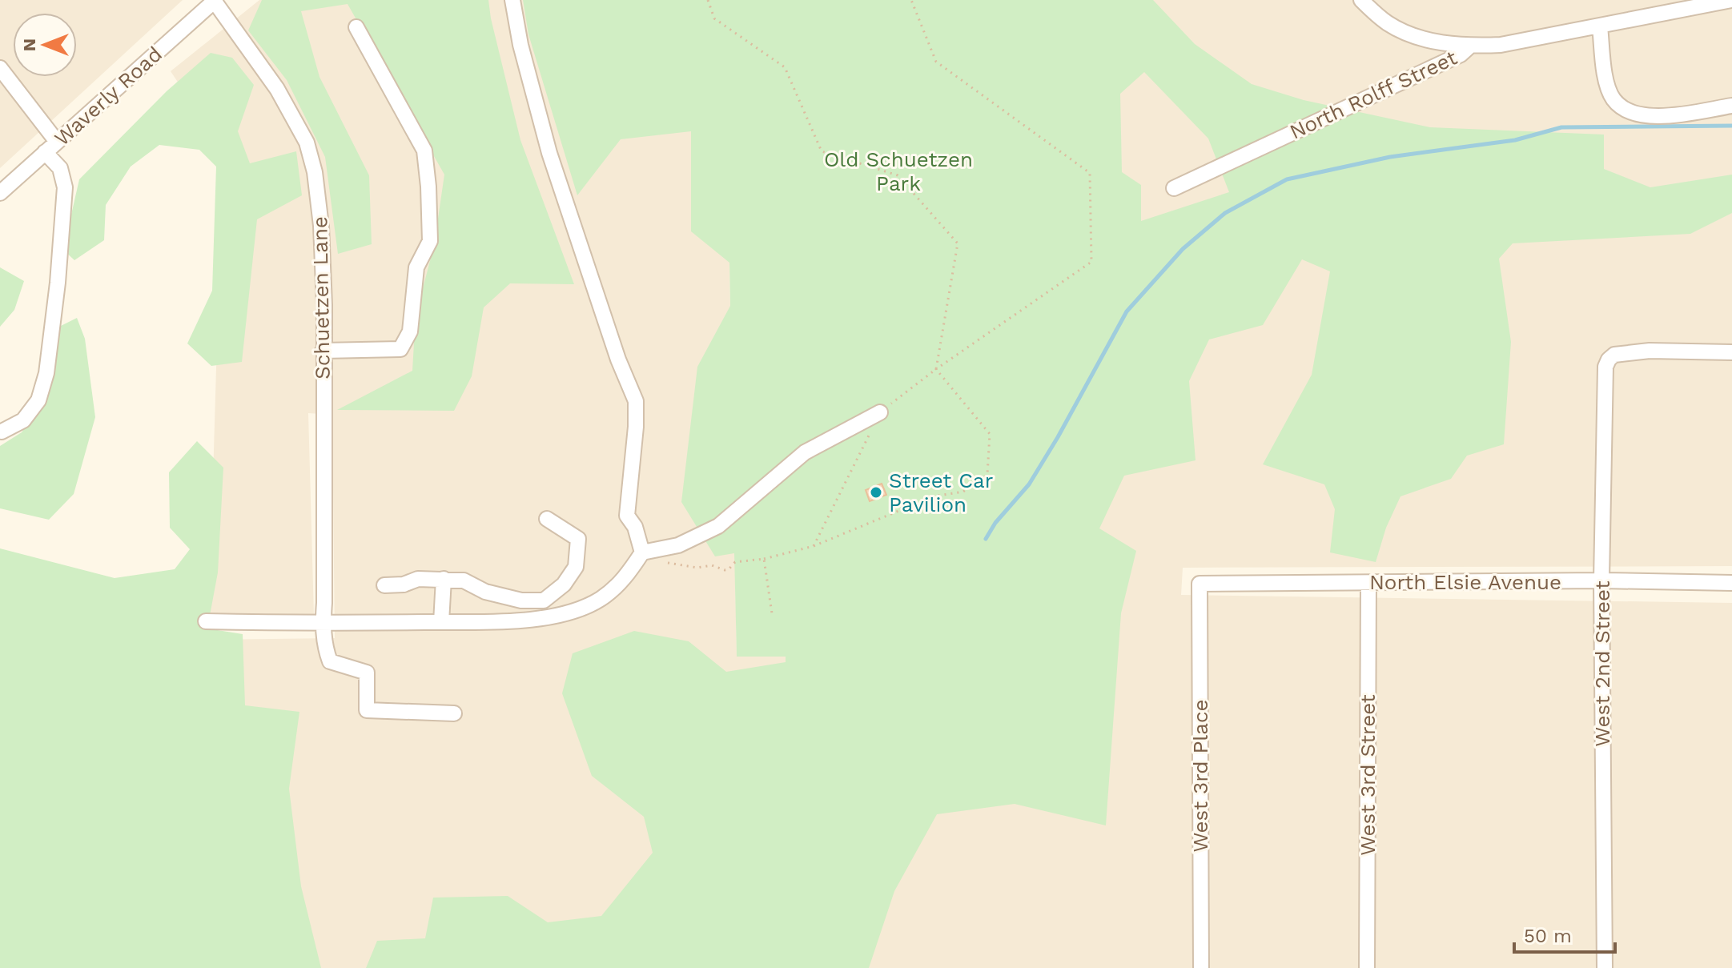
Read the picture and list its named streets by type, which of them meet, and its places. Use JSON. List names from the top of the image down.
{
  "streets": {
    "street": [
      "North Rolff Street",
      "Waverly Road",
      "Schuetzen Lane",
      "North Elsie Avenue",
      "West 2nd Street",
      "West 3rd Street",
      "West 3rd Place"
    ]
  },
  "crossings": [
    ["Waverly Road", "Schuetzen Lane"],
    ["North Elsie Avenue", "West 2nd Street"],
    ["North Elsie Avenue", "West 3rd Street"],
    ["North Elsie Avenue", "West 3rd Place"]
  ],
  "parks": ["Old Schuetzen Park"],
  "places": ["Street Car Pavilion"],
  "scale_bar": "50 m",
  "north": "left"
}
